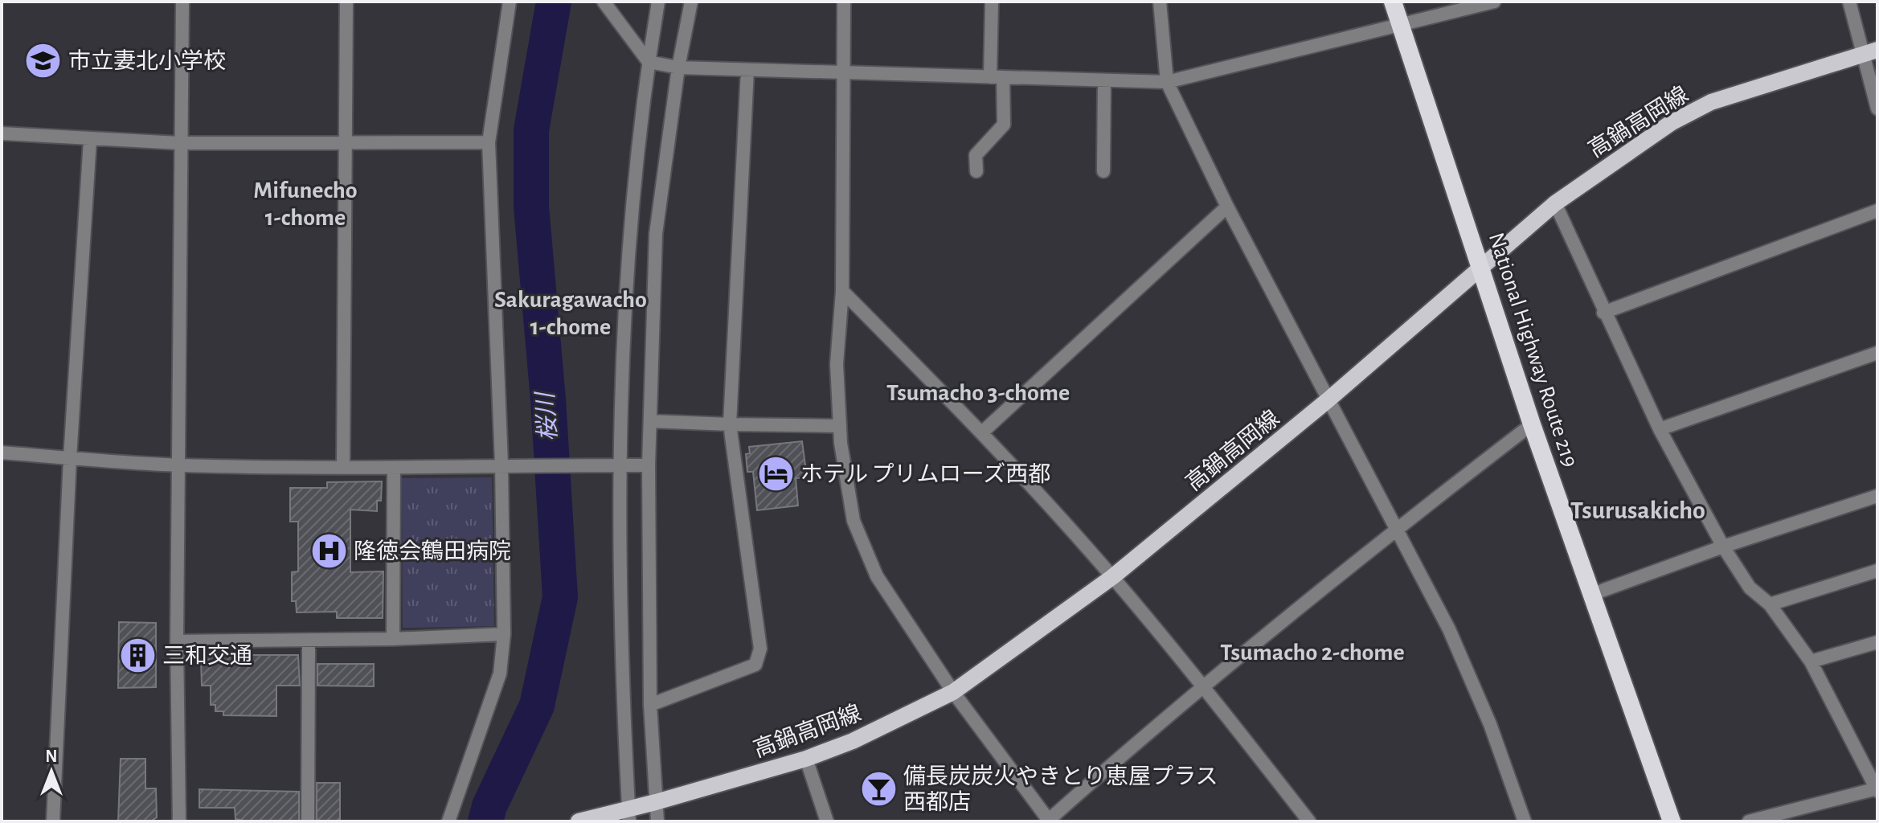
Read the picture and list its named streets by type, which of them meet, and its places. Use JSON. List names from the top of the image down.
{
  "streets": {
    "highway": ["National Highway Route 219"],
    "main road": ["高鍋高岡線"]
  },
  "crossings": [
    ["高鍋高岡線", "National Highway Route 219"]
  ],
  "districts": [
    "Mifunecho 1-chome",
    "Sakuragawacho 1-chome",
    "Tsumacho 3-chome",
    "Tsurusakicho",
    "Tsumacho 2-chome"
  ],
  "water": ["桜川"],
  "places": {
    "school or university": ["市立妻北小学校"],
    "hotel": ["ホテル プリムローズ西都"],
    "hospital": ["隆徳会鶴田病院"],
    "building": ["三和交通"],
    "bar": ["備長炭炭火やきとり恵屋プラス 西都店"]
  },
  "north": "top"
}
